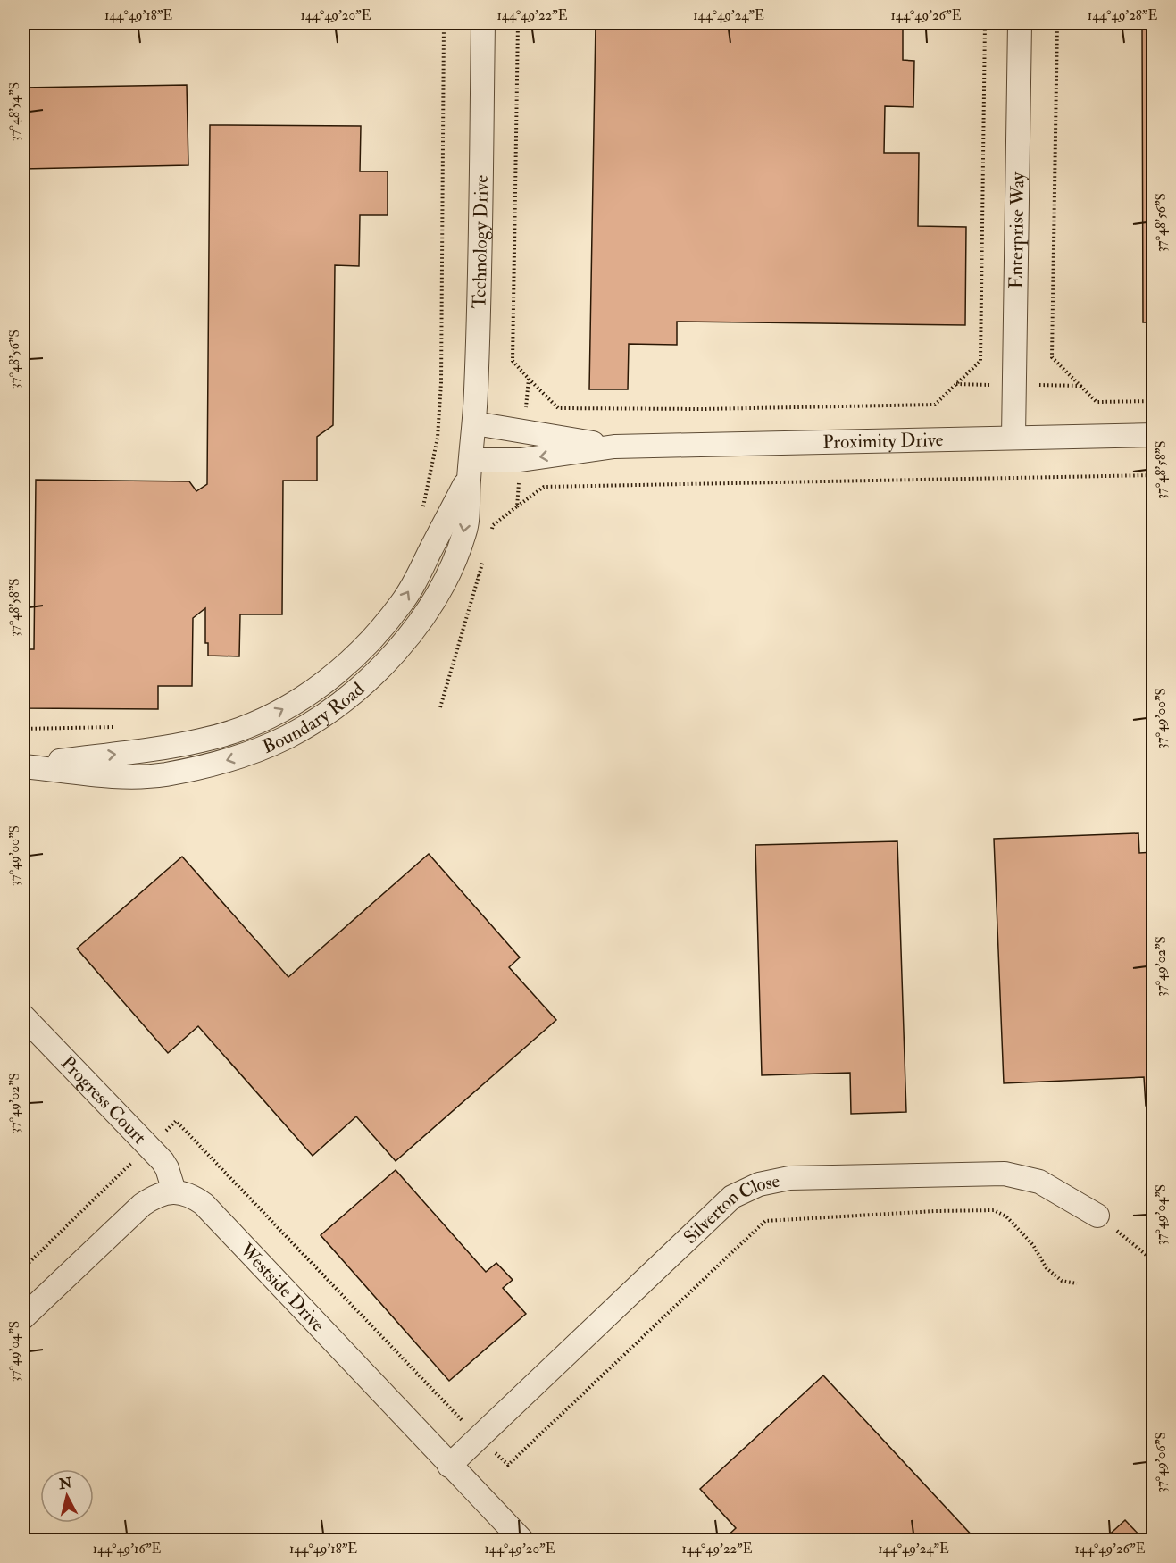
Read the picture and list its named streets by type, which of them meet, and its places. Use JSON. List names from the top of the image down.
{
  "streets": {
    "street": [
      "Enterprise Way",
      "Technology Drive",
      "Proximity Drive",
      "Boundary Road",
      "Progress Court",
      "Silverton Close",
      "Westside Drive"
    ]
  },
  "crossings": [
    ["Enterprise Way", "Proximity Drive"],
    ["Technology Drive", "Proximity Drive"],
    ["Technology Drive", "Boundary Road"],
    ["Proximity Drive", "Boundary Road"],
    ["Progress Court", "Westside Drive"],
    ["Silverton Close", "Westside Drive"]
  ],
  "north": "top",
  "coordinates": [
    "144°49'18\"E",
    "144°49'20\"E",
    "144°49'22\"E",
    "144°49'24\"E",
    "144°49'26\"E",
    "144°49'28\"E",
    "37°48'54\"S",
    "37°48'56\"S",
    "37°48'58\"S",
    "37°49'00\"S",
    "37°49'02\"S",
    "37°49'04\"S",
    "37°49'06\"S",
    "144°49'16\"E"
  ]
}
